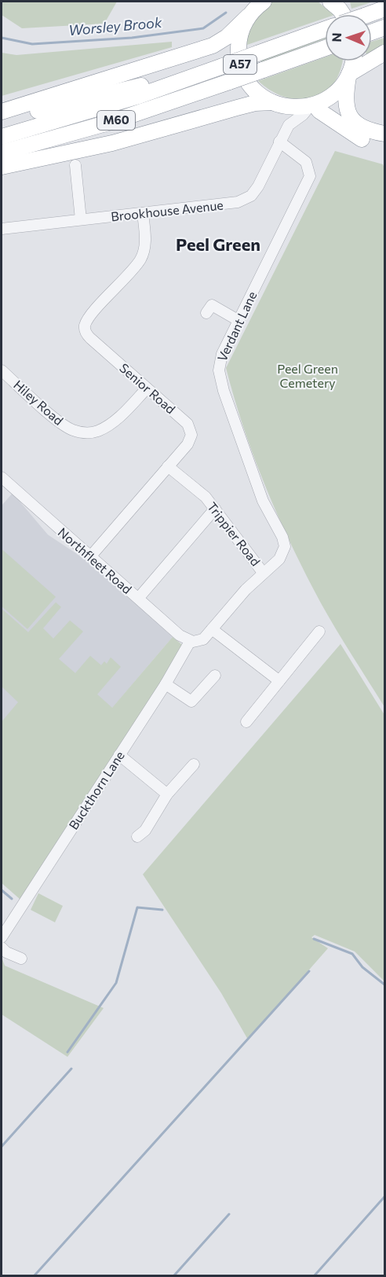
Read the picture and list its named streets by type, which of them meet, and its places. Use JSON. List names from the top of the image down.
{
  "streets": {
    "highway": ["A57", "M60"],
    "street": [
      "Brookhouse Avenue",
      "Verdant Lane",
      "Senior Road",
      "Hiley Road",
      "Trippier Road",
      "Northfleet Road",
      "Buckthorn Lane"
    ]
  },
  "crossings": [
    ["Brookhouse Avenue", "Verdant Lane"],
    ["Brookhouse Avenue", "Senior Road"],
    ["Verdant Lane", "Trippier Road"],
    ["Senior Road", "Hiley Road"],
    ["Senior Road", "Trippier Road"],
    ["Senior Road", "Northfleet Road"],
    ["Trippier Road", "Northfleet Road"],
    ["Trippier Road", "Buckthorn Lane"],
    ["Northfleet Road", "Buckthorn Lane"]
  ],
  "districts": ["Peel Green"],
  "water": ["Worsley Brook"],
  "parks": ["Peel Green Cemetery"],
  "north": "left"
}
